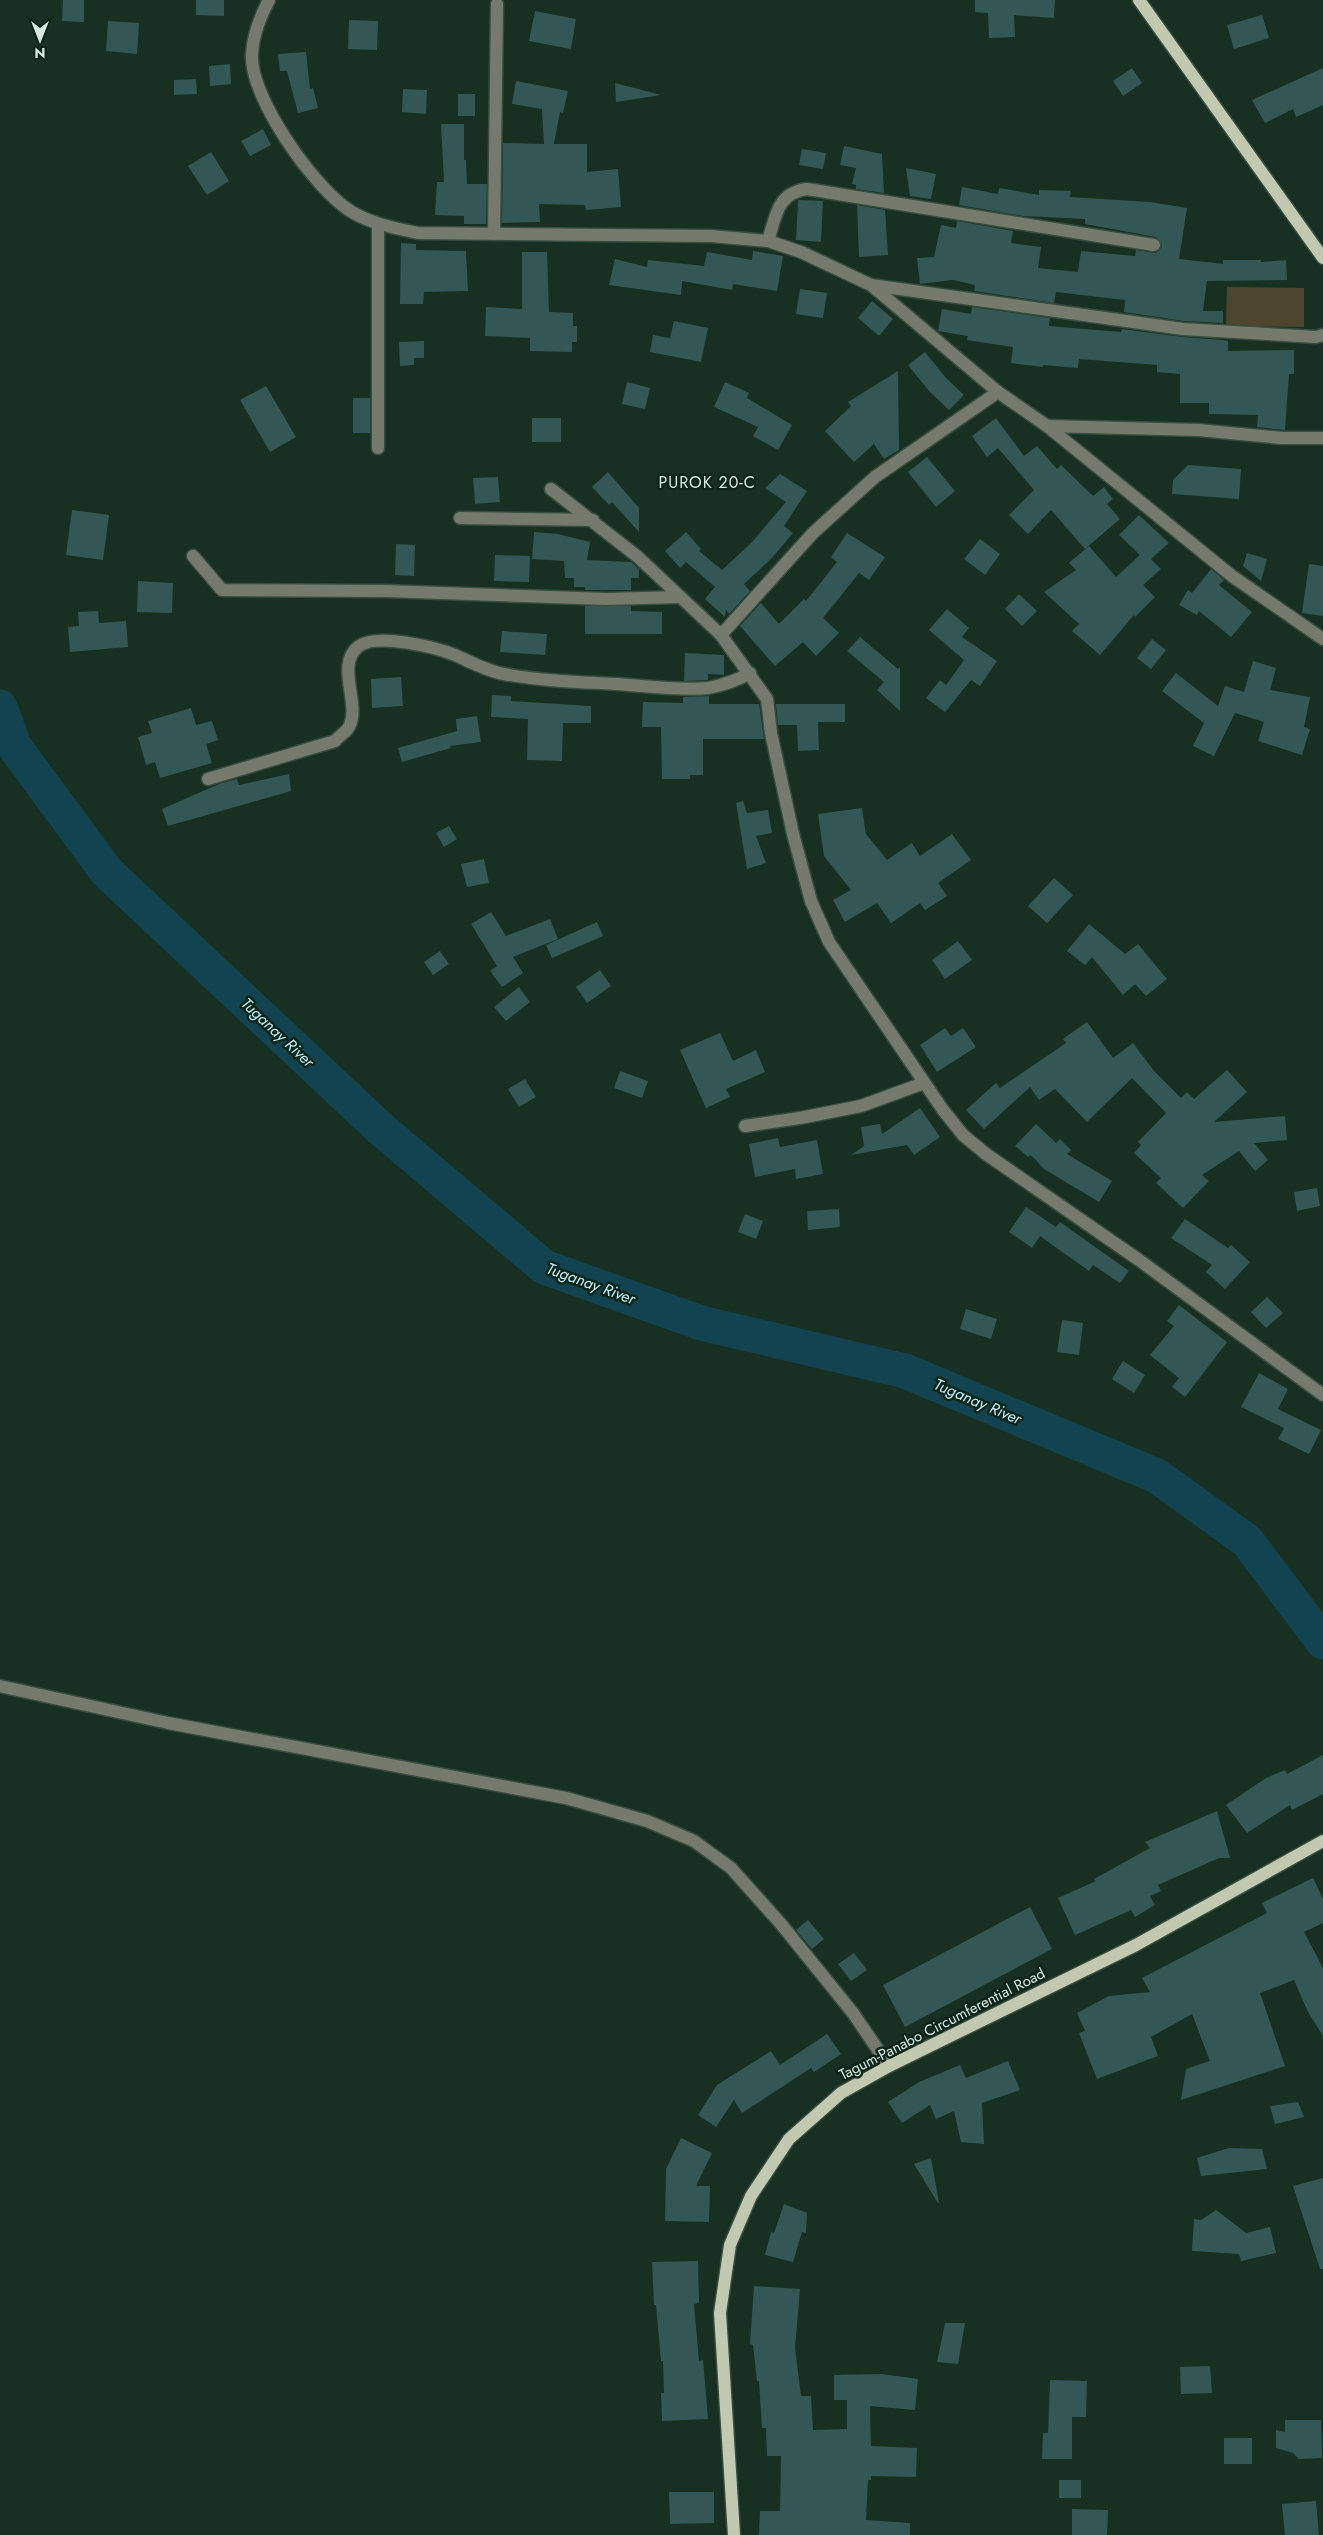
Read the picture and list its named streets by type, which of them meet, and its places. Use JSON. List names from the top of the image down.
{
  "streets": {
    "main road": ["Tagum-Panabo Circumferential Road"]
  },
  "districts": ["PUROK 20-C"],
  "water": ["Tuganay River"],
  "north": "bottom"
}
